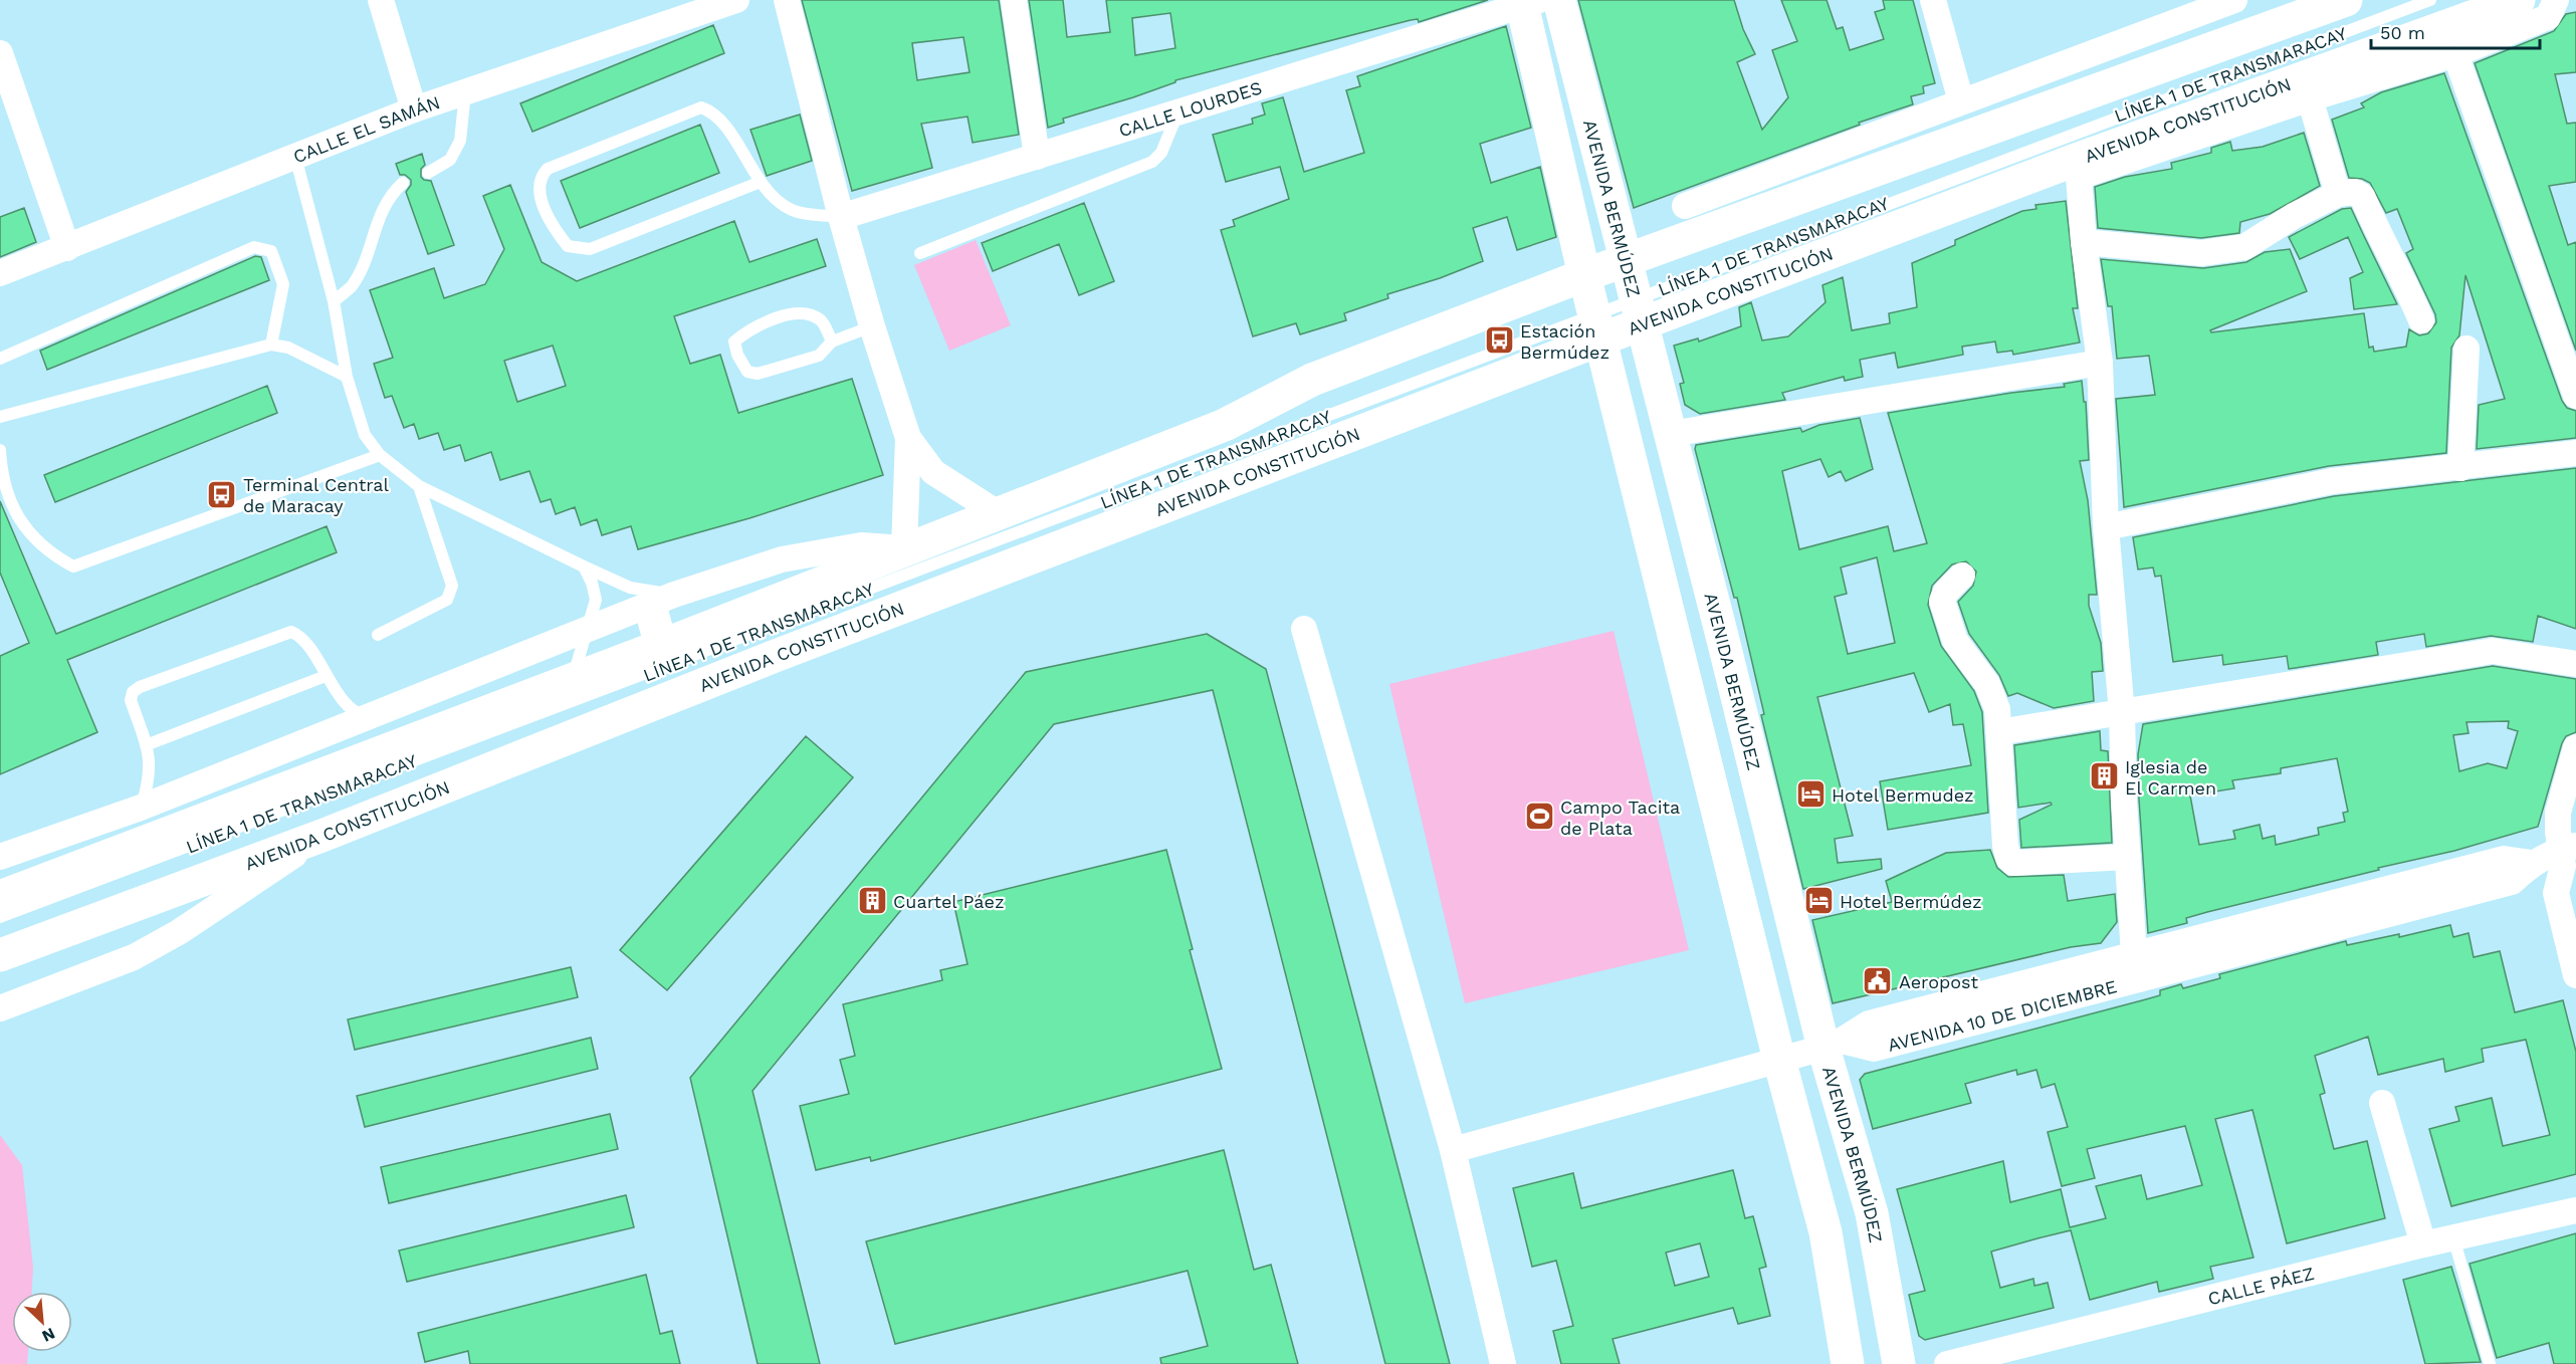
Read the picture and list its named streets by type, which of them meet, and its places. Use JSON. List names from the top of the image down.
{
  "streets": {
    "street": [
      "CALLE LOURDES",
      "AVENIDA CONSTITUCIÓN",
      "CALLE EL SAMÁN",
      "AVENIDA BERMÚDEZ",
      "AVENIDA 10 DE DICIEMBRE",
      "CALLE PÁEZ"
    ],
    "lane": ["LÍNEA 1 DE TRANSMARACAY"]
  },
  "crossings": [
    ["LÍNEA 1 DE TRANSMARACAY", "AVENIDA CONSTITUCIÓN"],
    ["LÍNEA 1 DE TRANSMARACAY", "AVENIDA BERMÚDEZ"],
    ["AVENIDA CONSTITUCIÓN", "AVENIDA BERMÚDEZ"],
    ["AVENIDA BERMÚDEZ", "AVENIDA 10 DE DICIEMBRE"]
  ],
  "places": {
    "bus stop": ["Estación Bermúdez", "Terminal Central de Maracay"],
    "building": ["Iglesia de El Carmen", "Cuartel Páez"],
    "hotel": ["Hotel Bermudez", "Hotel Bermúdez"],
    "sports": ["Campo Tacita de Plata"],
    "public building": ["Aeropost"]
  },
  "scale_bar": "50 m",
  "north": "bottom right"
}
